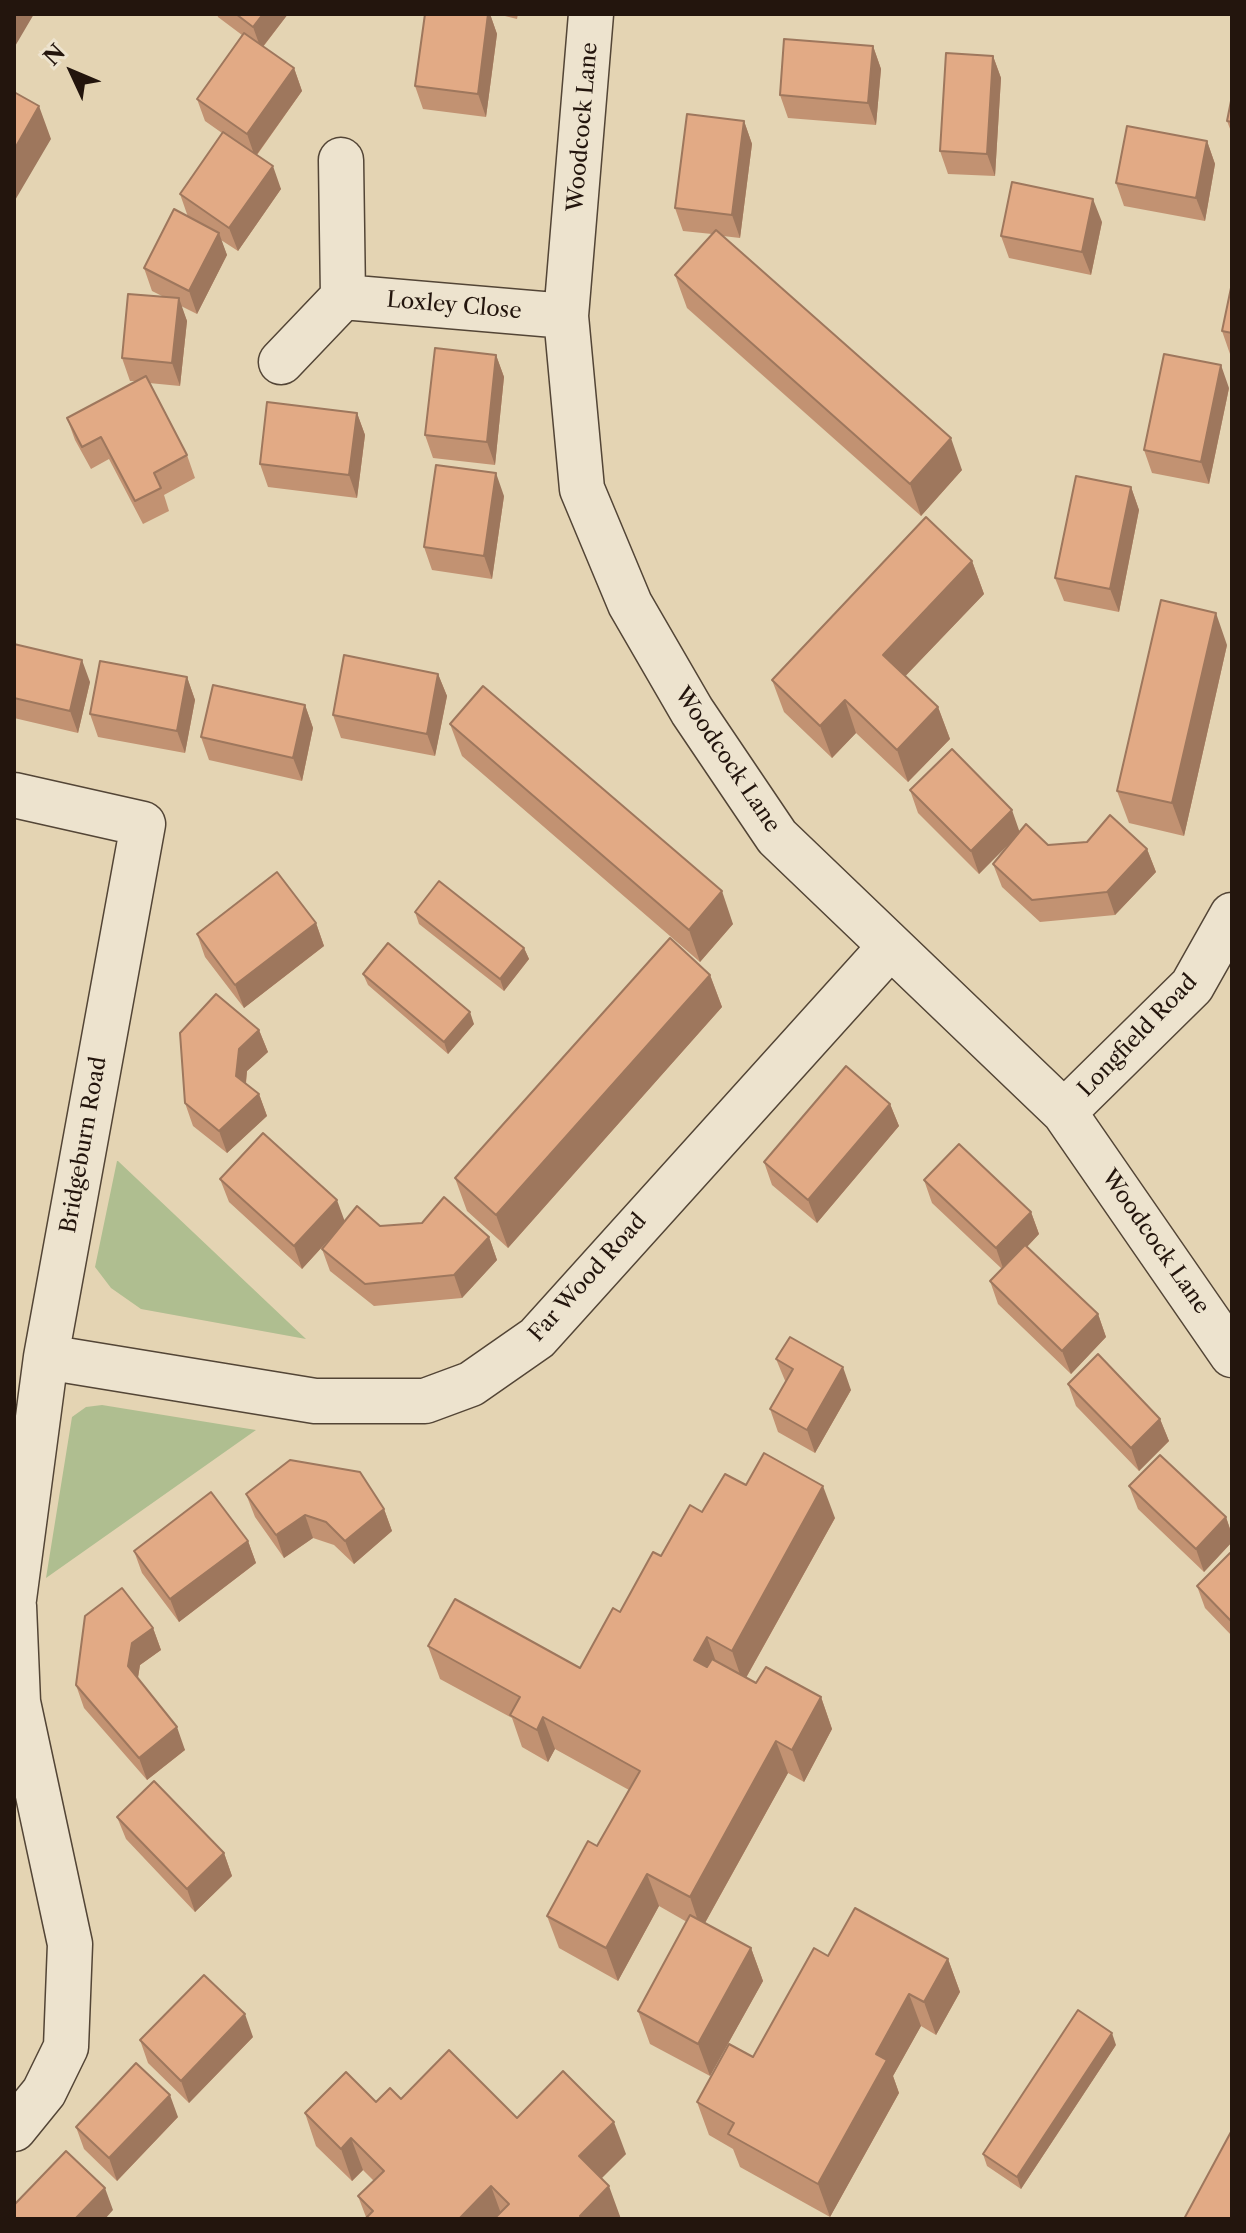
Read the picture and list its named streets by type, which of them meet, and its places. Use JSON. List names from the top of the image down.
{
  "streets": {
    "street": [
      "Woodcock Lane",
      "Loxley Close",
      "Longfield Road",
      "Bridgeburn Road",
      "Far Wood Road"
    ]
  },
  "crossings": [
    ["Woodcock Lane", "Loxley Close"],
    ["Woodcock Lane", "Longfield Road"],
    ["Woodcock Lane", "Far Wood Road"],
    ["Bridgeburn Road", "Far Wood Road"]
  ],
  "north": "top left"
}
